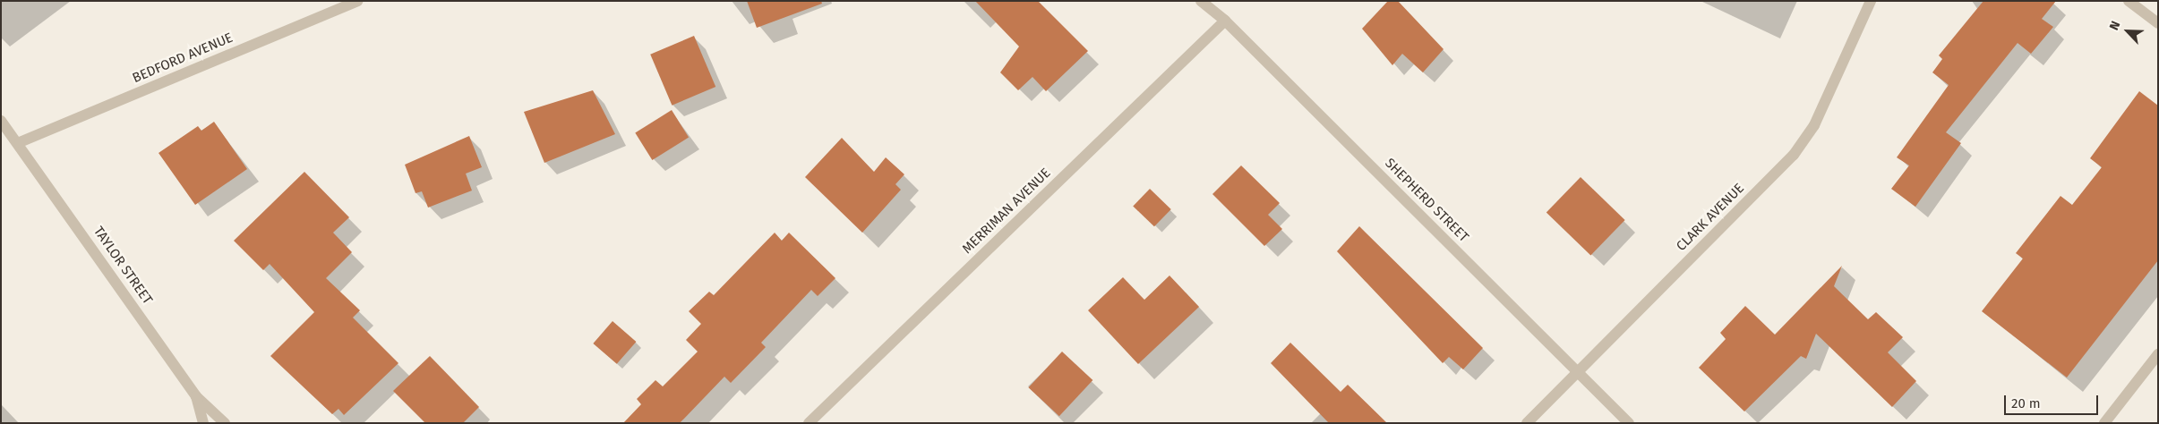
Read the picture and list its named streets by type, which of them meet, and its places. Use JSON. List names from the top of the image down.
{
  "streets": {
    "street": [
      "BEDFORD AVENUE",
      "SHEPHERD STREET",
      "MERRIMAN AVENUE",
      "CLARK AVENUE",
      "TAYLOR STREET"
    ]
  },
  "crossings": [
    ["BEDFORD AVENUE", "TAYLOR STREET"],
    ["SHEPHERD STREET", "MERRIMAN AVENUE"],
    ["SHEPHERD STREET", "CLARK AVENUE"]
  ],
  "scale_bar": "20 m",
  "north": "top left"
}
